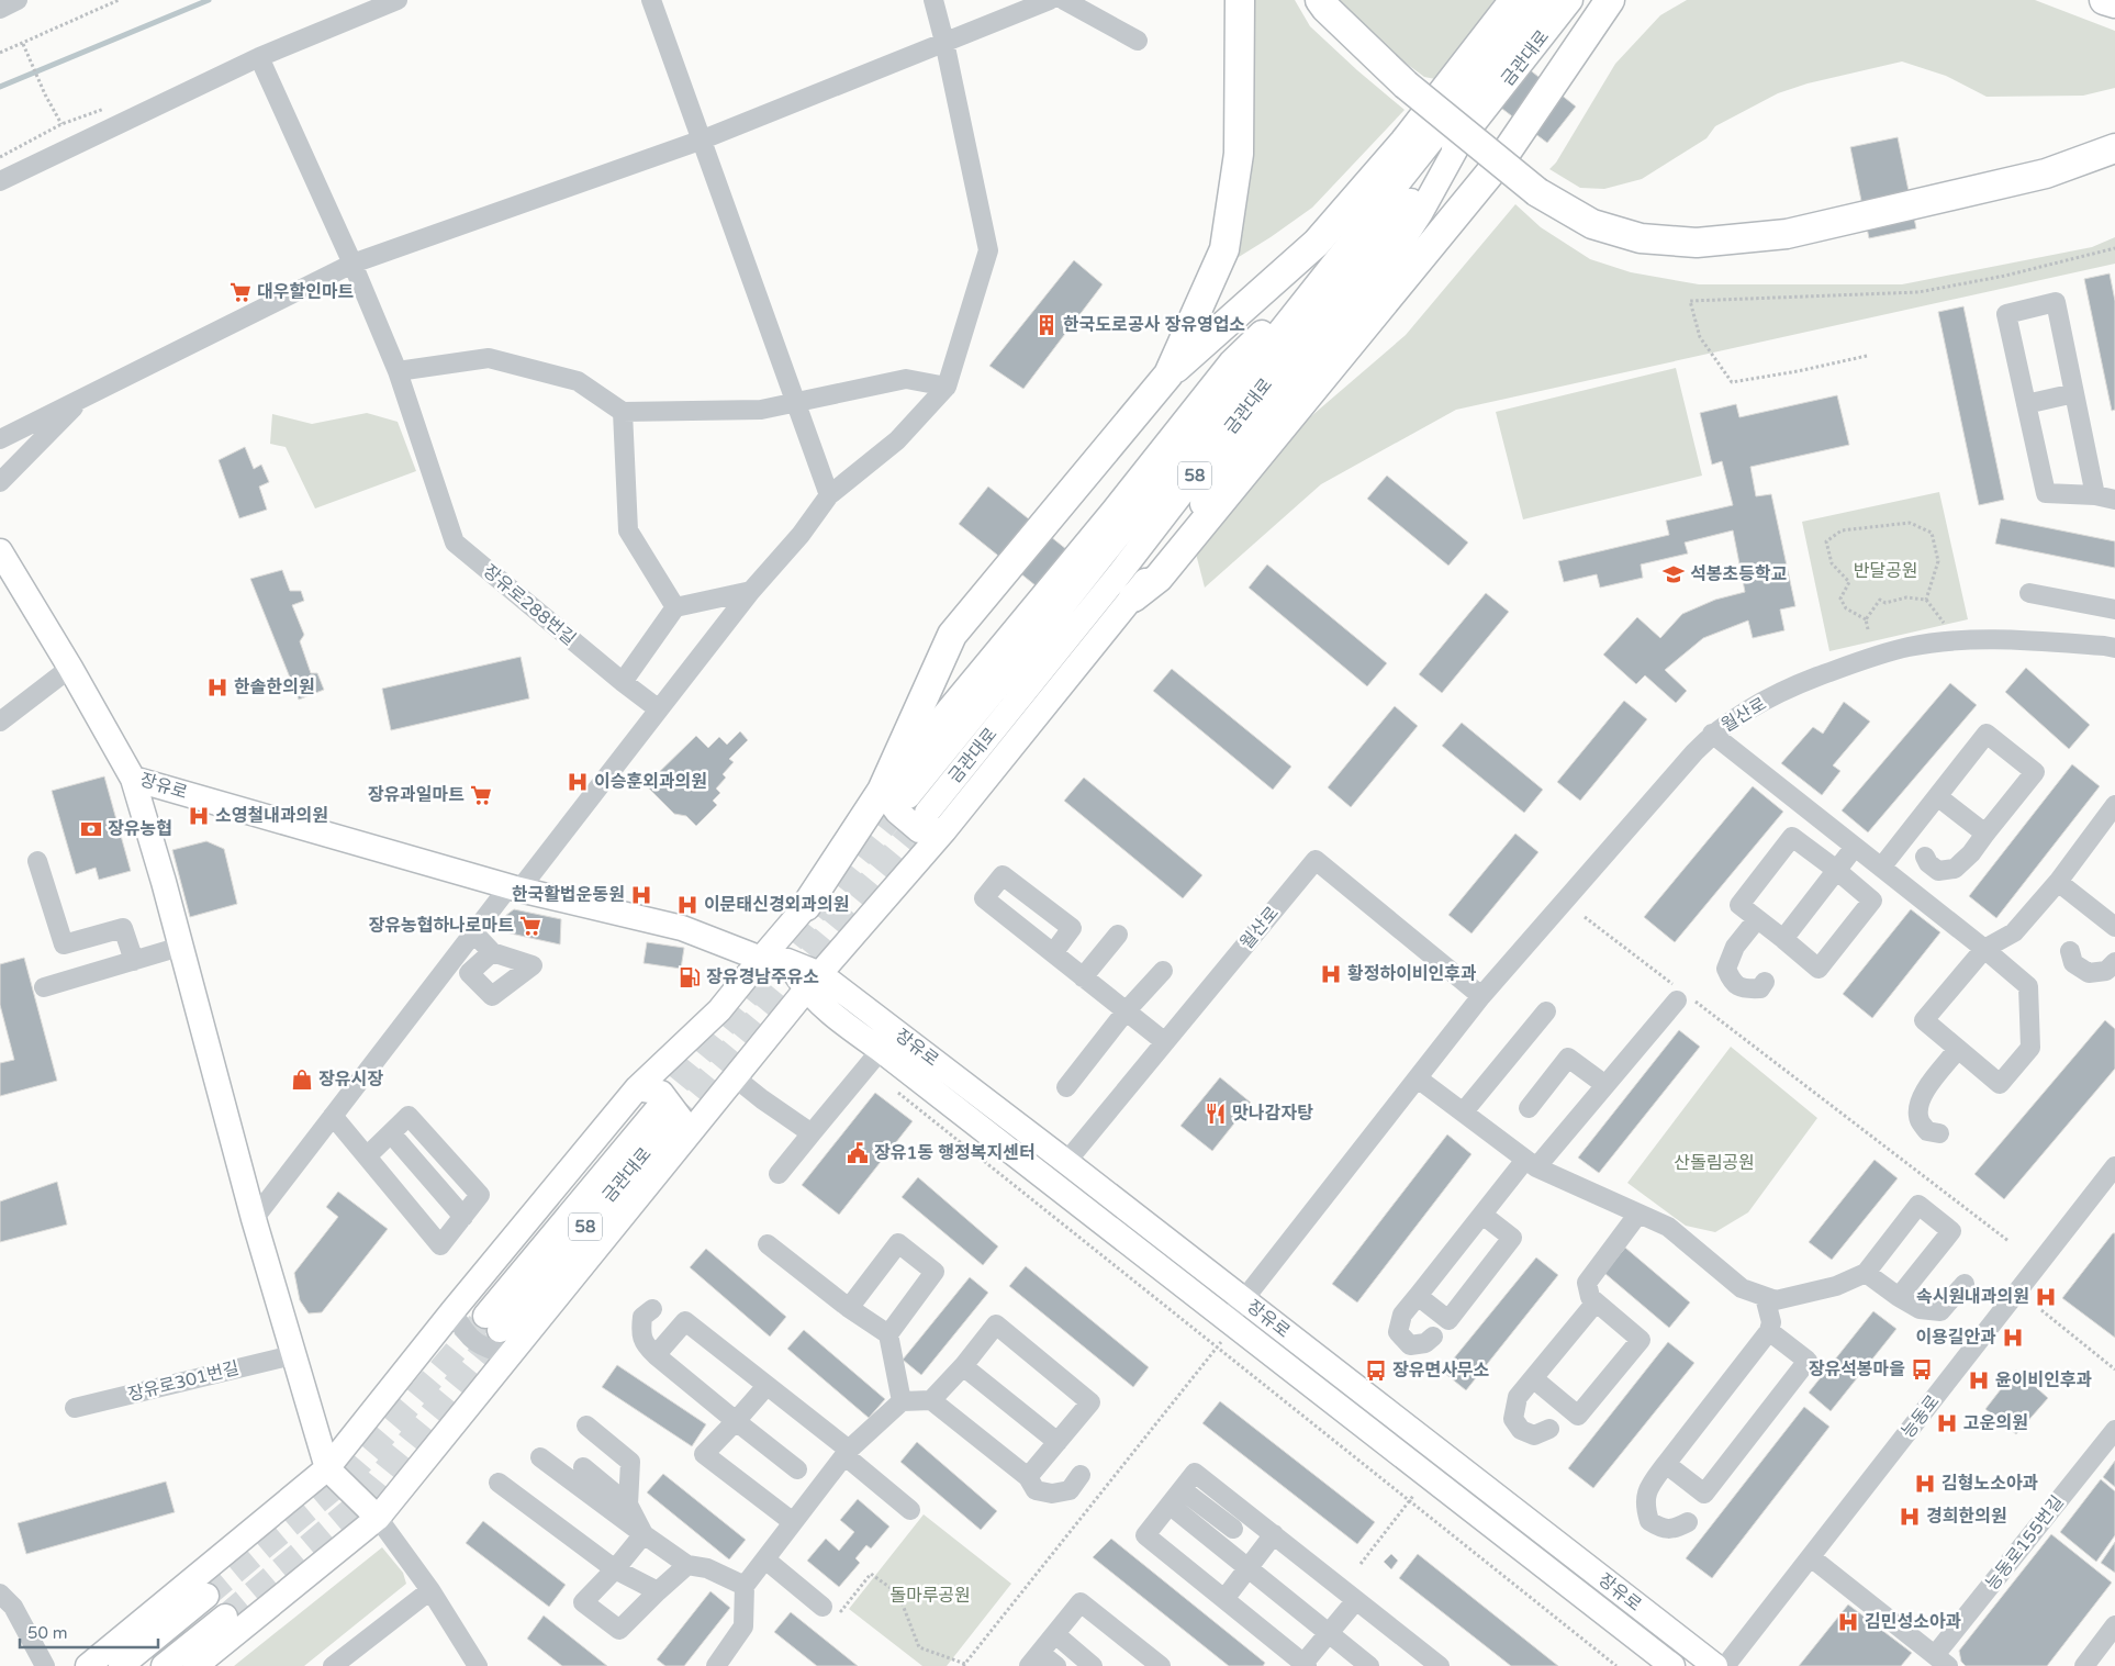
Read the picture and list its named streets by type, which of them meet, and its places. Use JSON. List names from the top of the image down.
{
  "streets": {
    "main road": ["금관대로", "58", "장유로"],
    "street": [
      "장유로288번길",
      "월산로",
      "장유로301번길",
      "능동로",
      "능동로155번길"
    ]
  },
  "crossings": [
    ["월산로", "장유로"]
  ],
  "parks": ["반달공원", "산돌림공원", "돌마루공원"],
  "places": {
    "supermarket": ["대우할인마트", "장유과일마트", "장유농협하나로마트"],
    "building": ["한국도로공사 장유영업소"],
    "school or university": ["석봉초등학교"],
    "hospital": [
      "한솔한의원",
      "이승훈외과의원",
      "소영철내과의원",
      "한국활법운동원",
      "이문태신경외과의원",
      "황정하이비인후과",
      "속시원내과의원",
      "이용길안과",
      "윤이비인후과",
      "고운의원",
      "김형노소아과",
      "경희한의원",
      "김민성소아과"
    ],
    "bank": ["장유농협"],
    "fuel station": ["장유경남주유소"],
    "shop": ["장유시장"],
    "restaurant": ["맛나감자탕"],
    "public building": ["장유1동 행정복지센터"],
    "bus stop": ["장유석봉마을", "장유면사무소"]
  },
  "scale_bar": "50 m"
}
